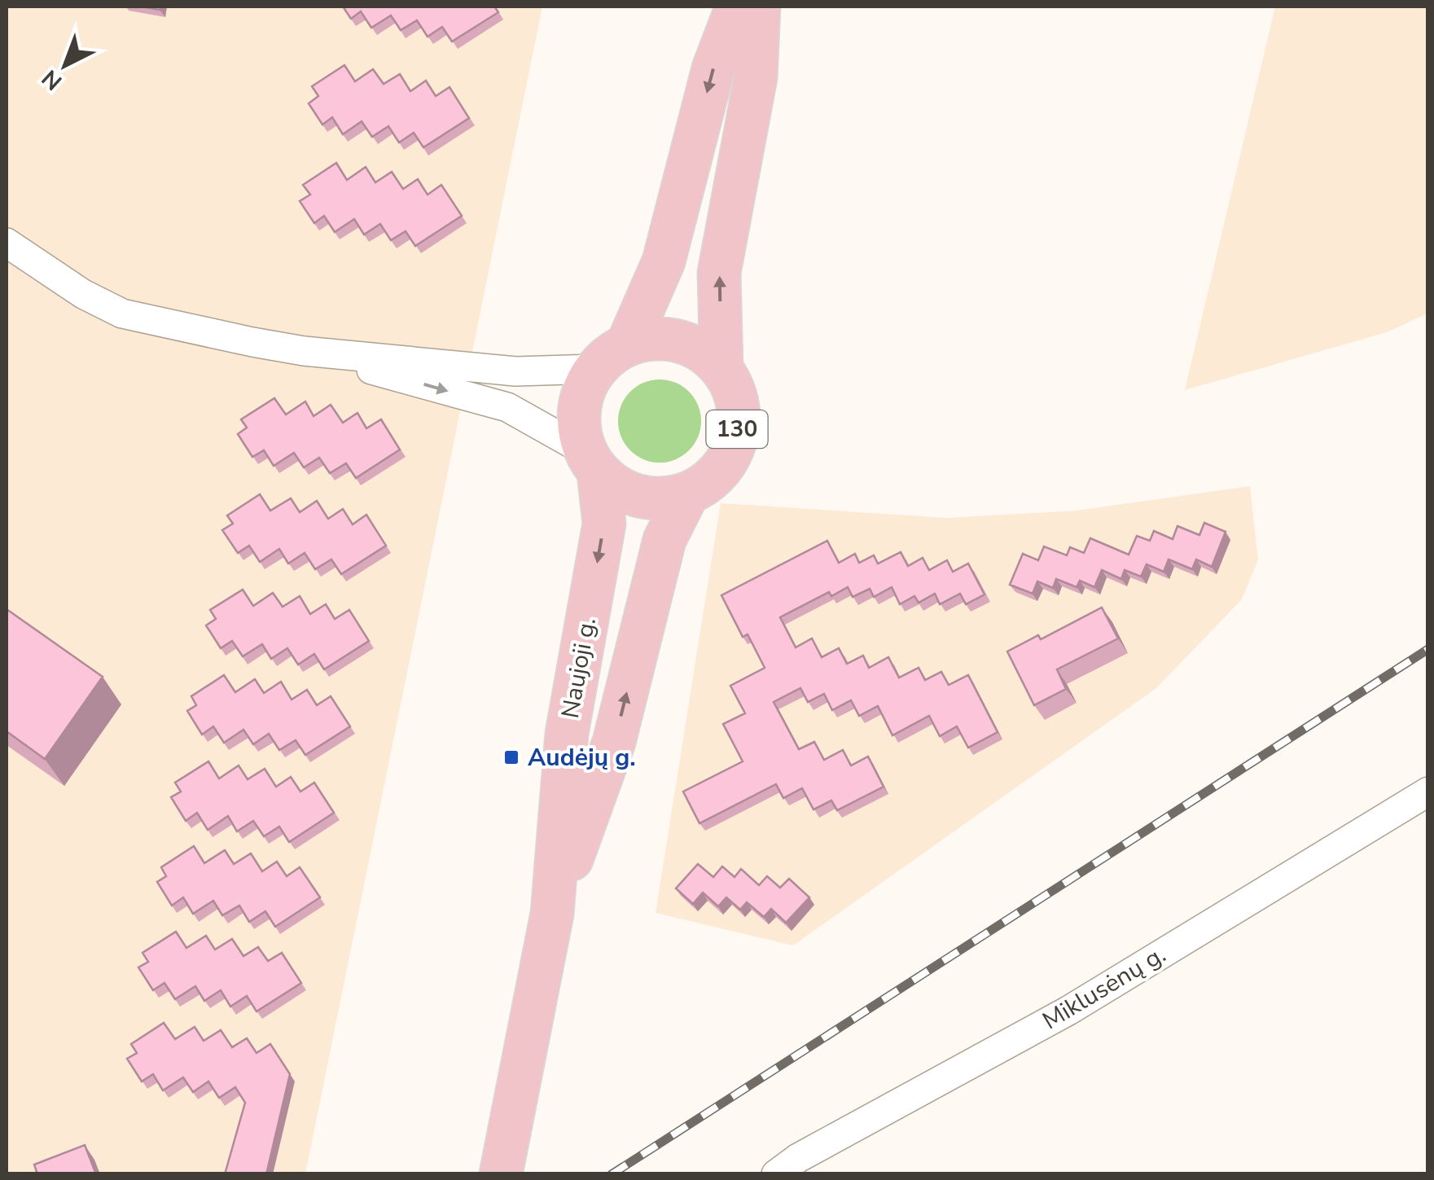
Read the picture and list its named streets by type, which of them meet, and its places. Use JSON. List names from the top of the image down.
{
  "streets": {
    "main road": ["130", "Naujoji g."],
    "street": ["Miklusėnų g."]
  },
  "crossings": [
    ["130", "Naujoji g."]
  ],
  "places": {
    "transit": ["Audėjų g."]
  },
  "north": "bottom left"
}
